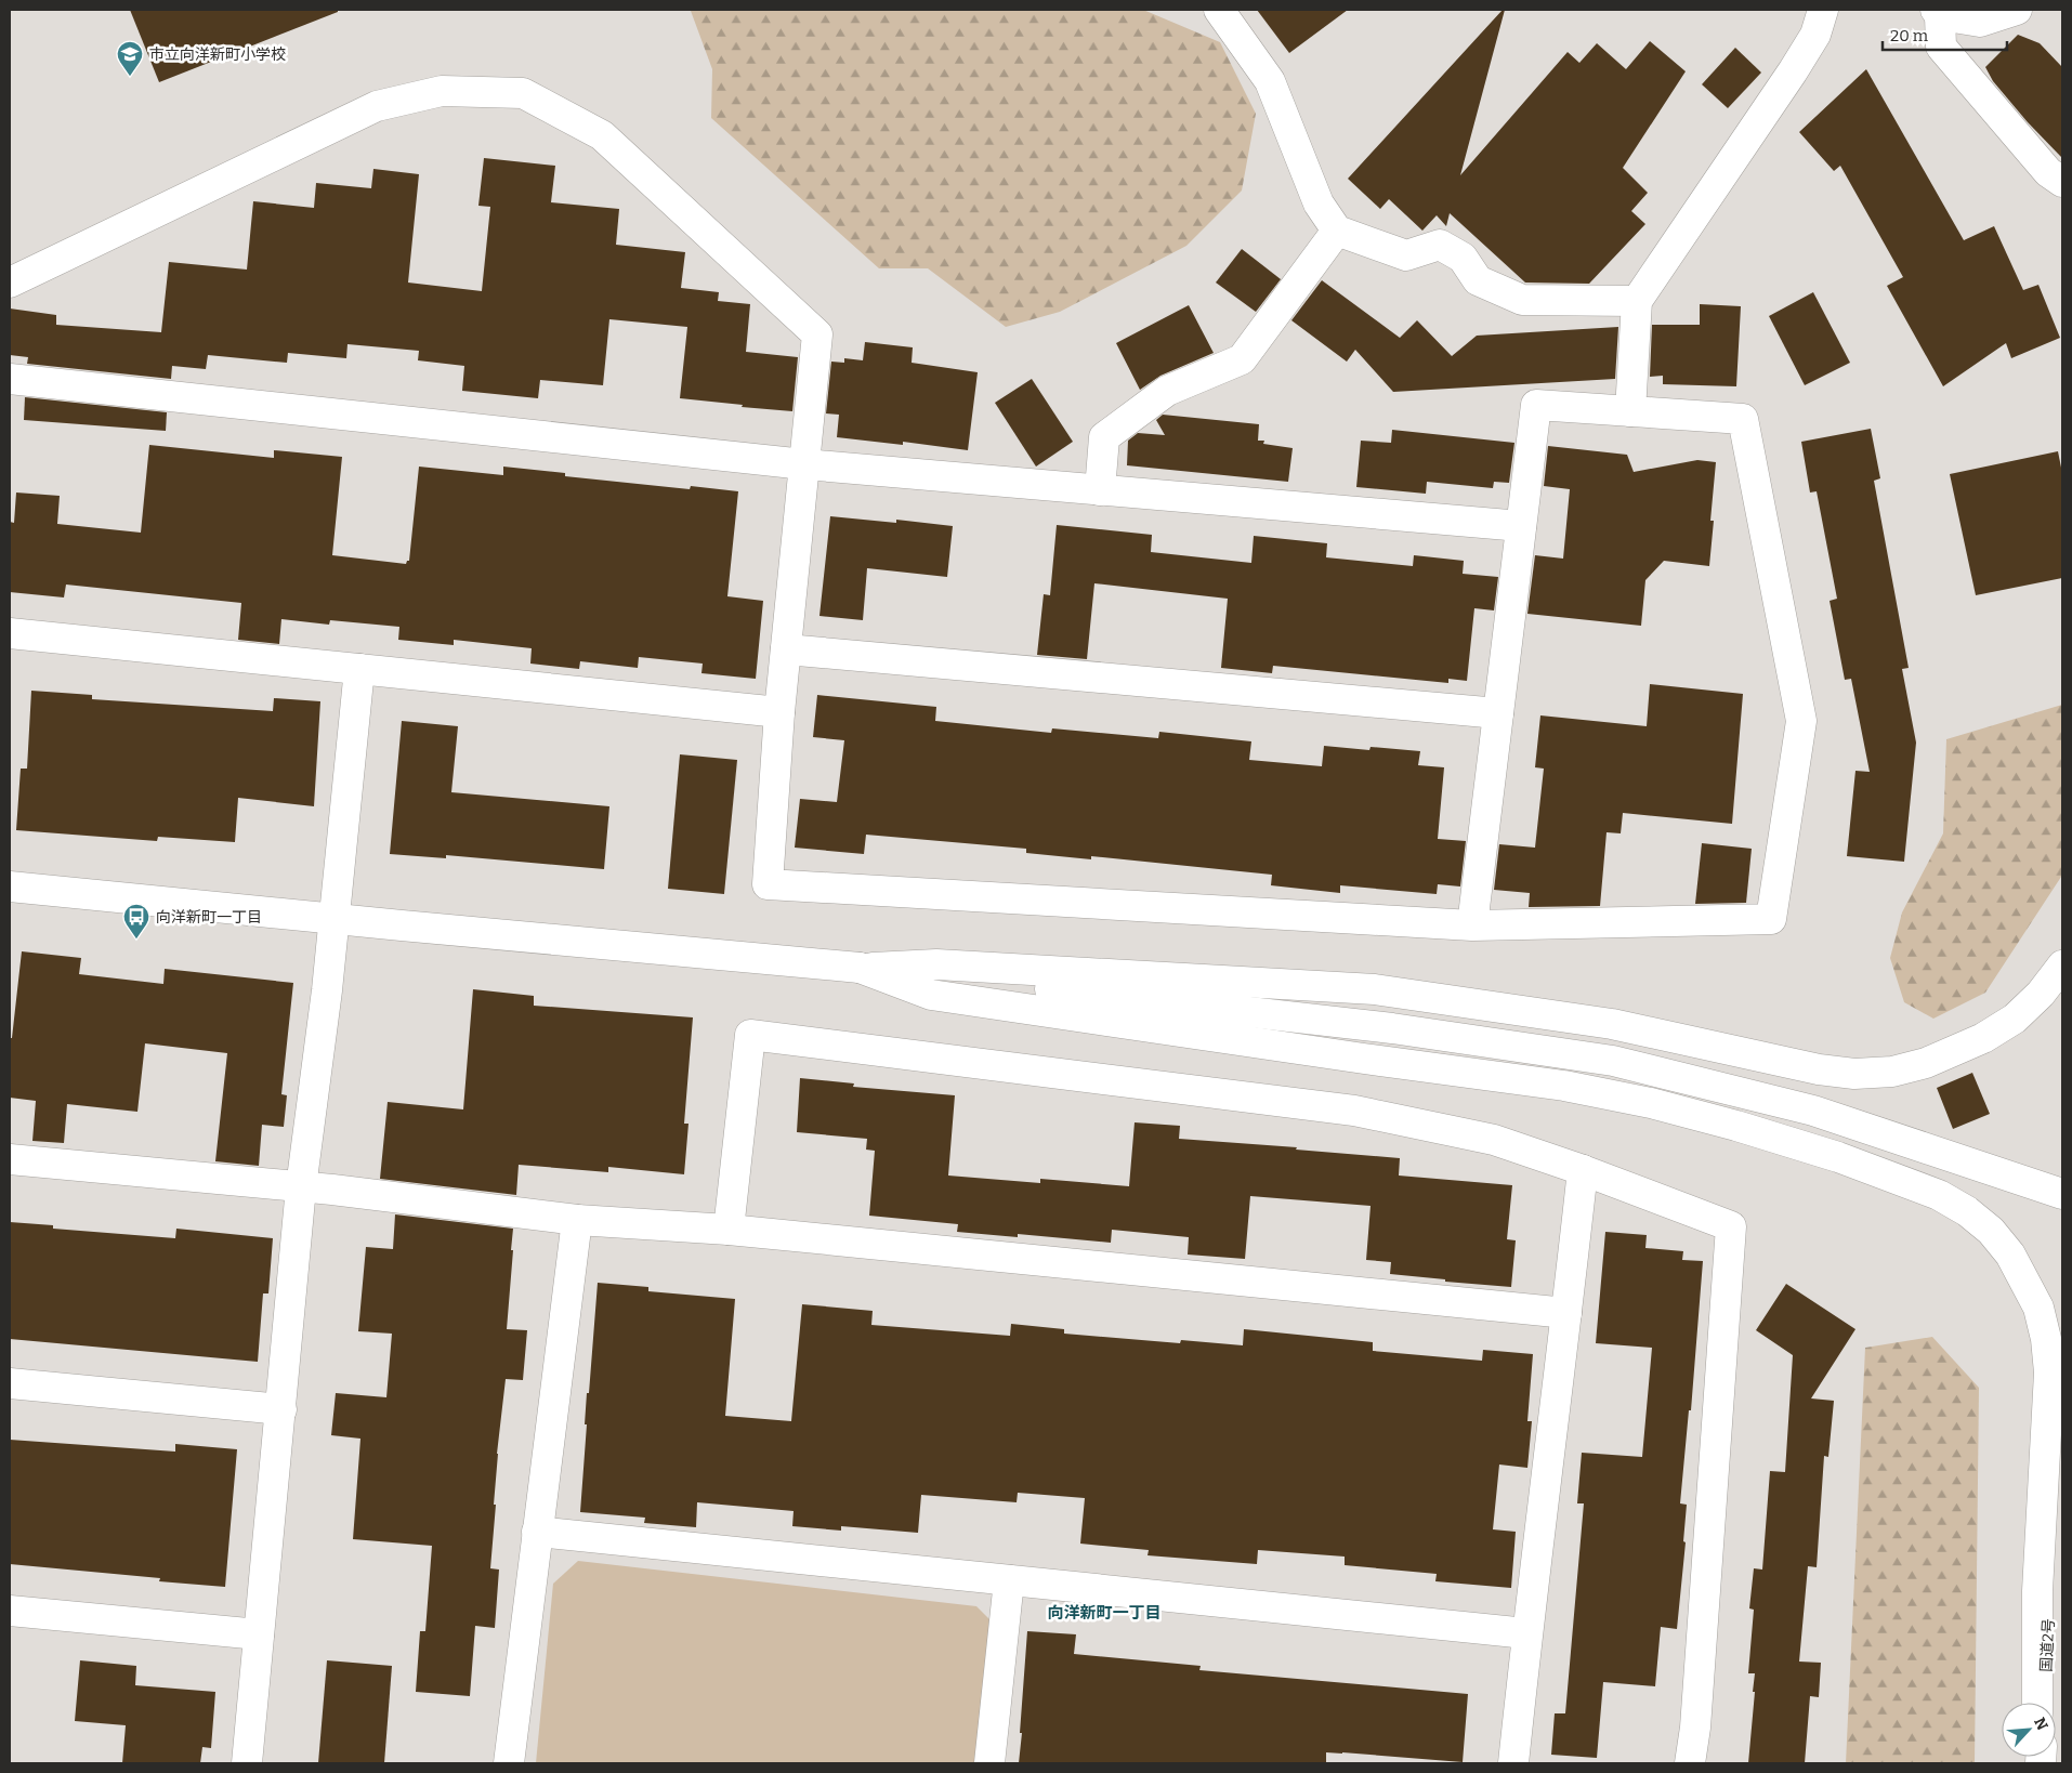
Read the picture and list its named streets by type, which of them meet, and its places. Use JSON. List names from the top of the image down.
{
  "streets": {
    "main road": ["国道2号"]
  },
  "districts": ["向洋新町一丁目"],
  "places": {
    "school or university": ["市立向洋新町小学校"],
    "bus stop": ["向洋新町一丁目"]
  },
  "scale_bar": "20 m",
  "north": "top right"
}
